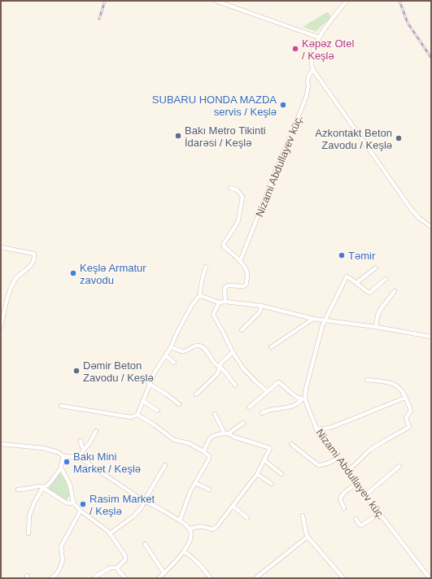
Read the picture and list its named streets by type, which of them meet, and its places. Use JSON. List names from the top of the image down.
{
  "streets": {
    "street": ["Nizami Abdullayev küç."]
  },
  "places": [
    "Kəpəz Otel / Keşlə",
    "SUBARU HONDA MAZDA servis / Keşlə",
    "Bakı Metro Tikinti İdarəsi / Keşlə",
    "Azkontakt Beton Zavodu / Keşlə",
    "Təmir",
    "Keşlə Armatur zavodu",
    "Dəmir Beton Zavodu / Keşlə",
    "Bakı Mini Market / Keşlə",
    "Rasim Market / Keşlə"
  ]
}
